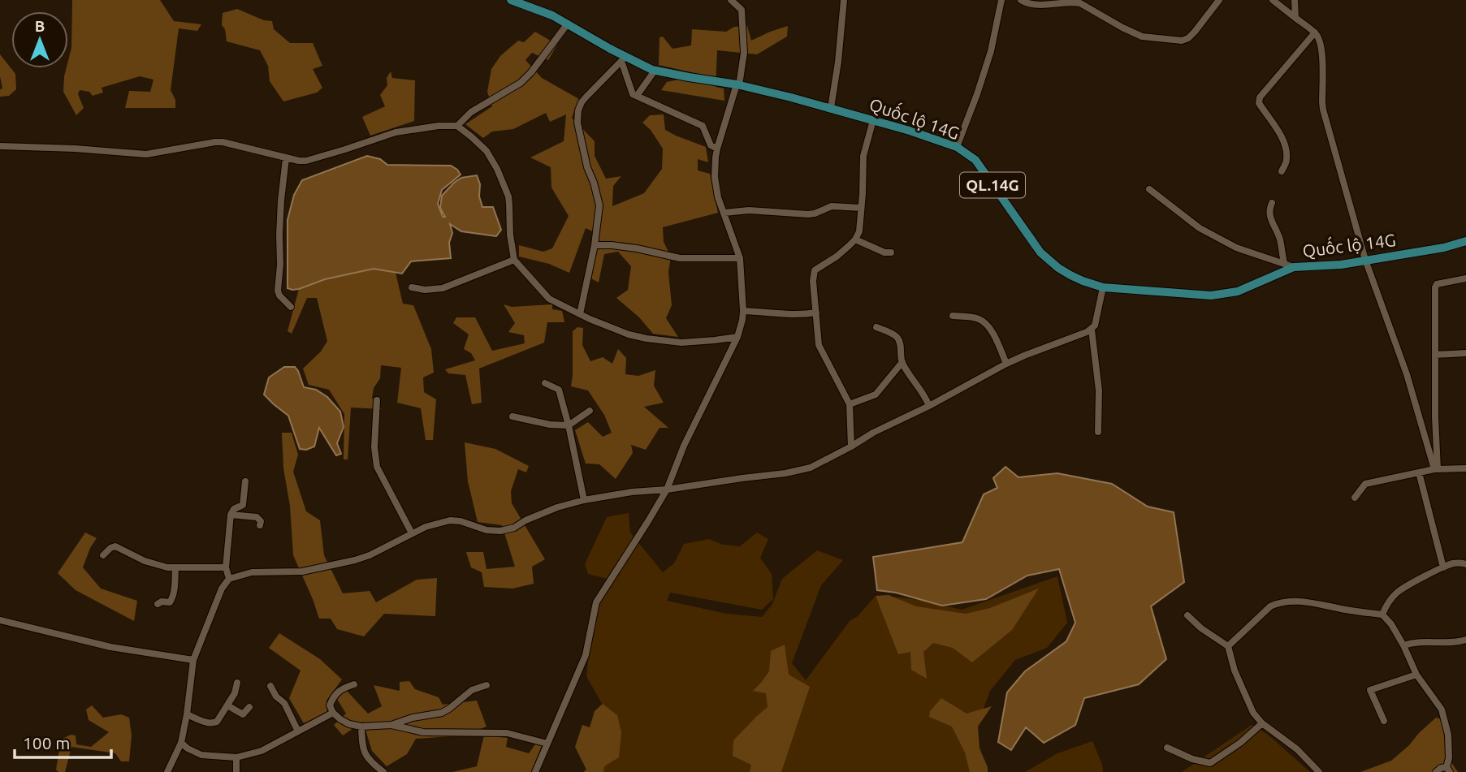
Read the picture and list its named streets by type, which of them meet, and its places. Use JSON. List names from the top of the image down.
{
  "streets": {
    "main road": ["Quốc lộ 14G", "QL.14G"]
  },
  "scale_bar": "100 m",
  "north": "top"
}
